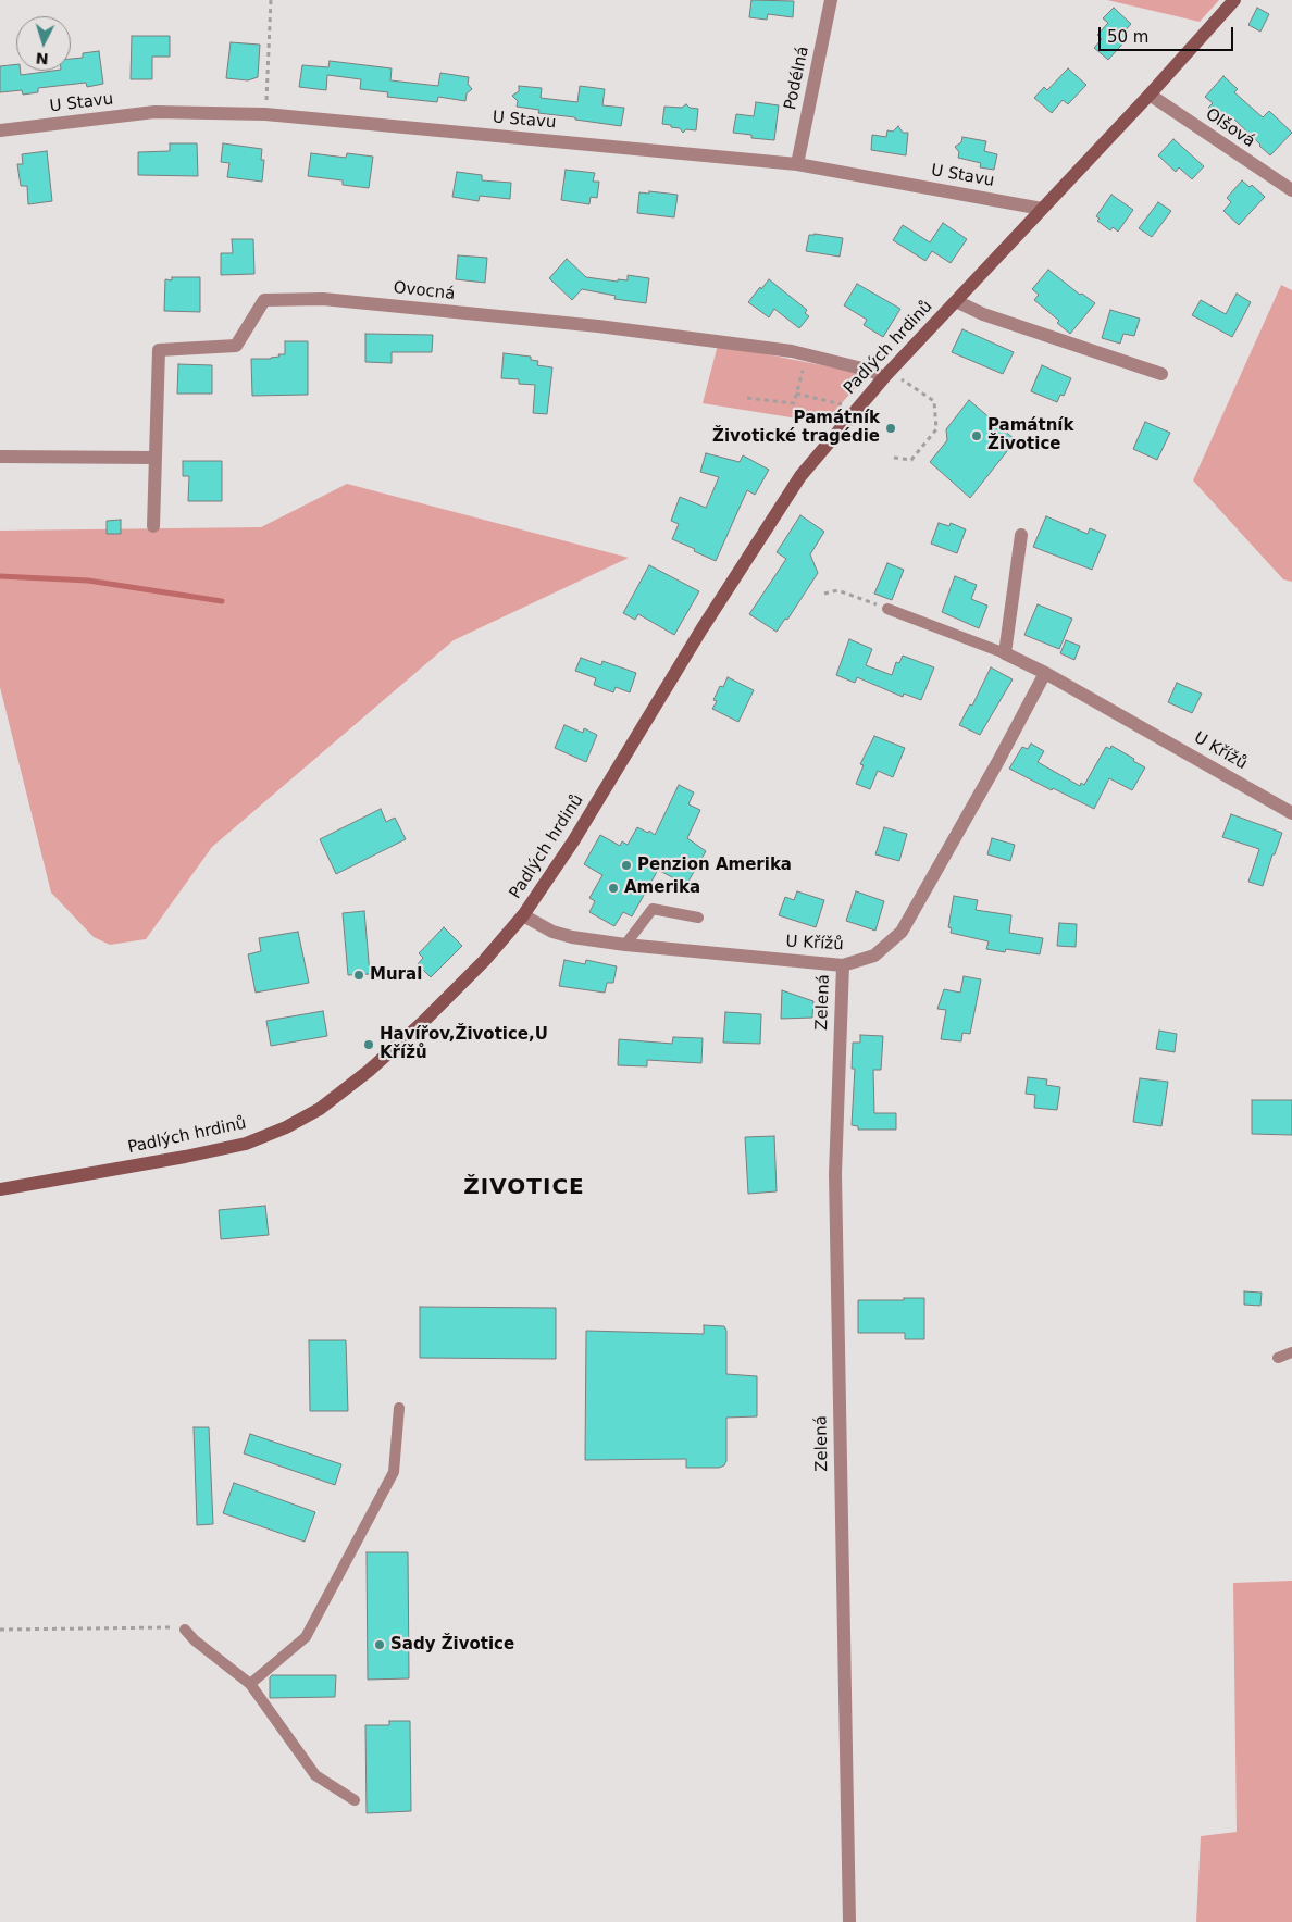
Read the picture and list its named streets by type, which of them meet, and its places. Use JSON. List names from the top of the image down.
{
  "streets": {
    "street": [
      "Podélná",
      "U Stavu",
      "Olšová",
      "Ovocná",
      "Padlých hrdinů",
      "U Křížů",
      "Zelená"
    ]
  },
  "crossings": [
    ["Podélná", "U Stavu"],
    ["U Stavu", "Padlých hrdinů"],
    ["Olšová", "Padlých hrdinů"],
    ["Ovocná", "Padlých hrdinů"],
    ["Padlých hrdinů", "U Křížů"],
    ["U Křížů", "Zelená"]
  ],
  "districts": ["ŽIVOTICE"],
  "places": [
    "Památník Životické tragédie",
    "Památník Životice",
    "Penzion Amerika",
    "Amerika",
    "Mural",
    "Havířov,Životice,U Křížů",
    "Sady Životice"
  ],
  "scale_bar": "50 m",
  "north": "bottom"
}
